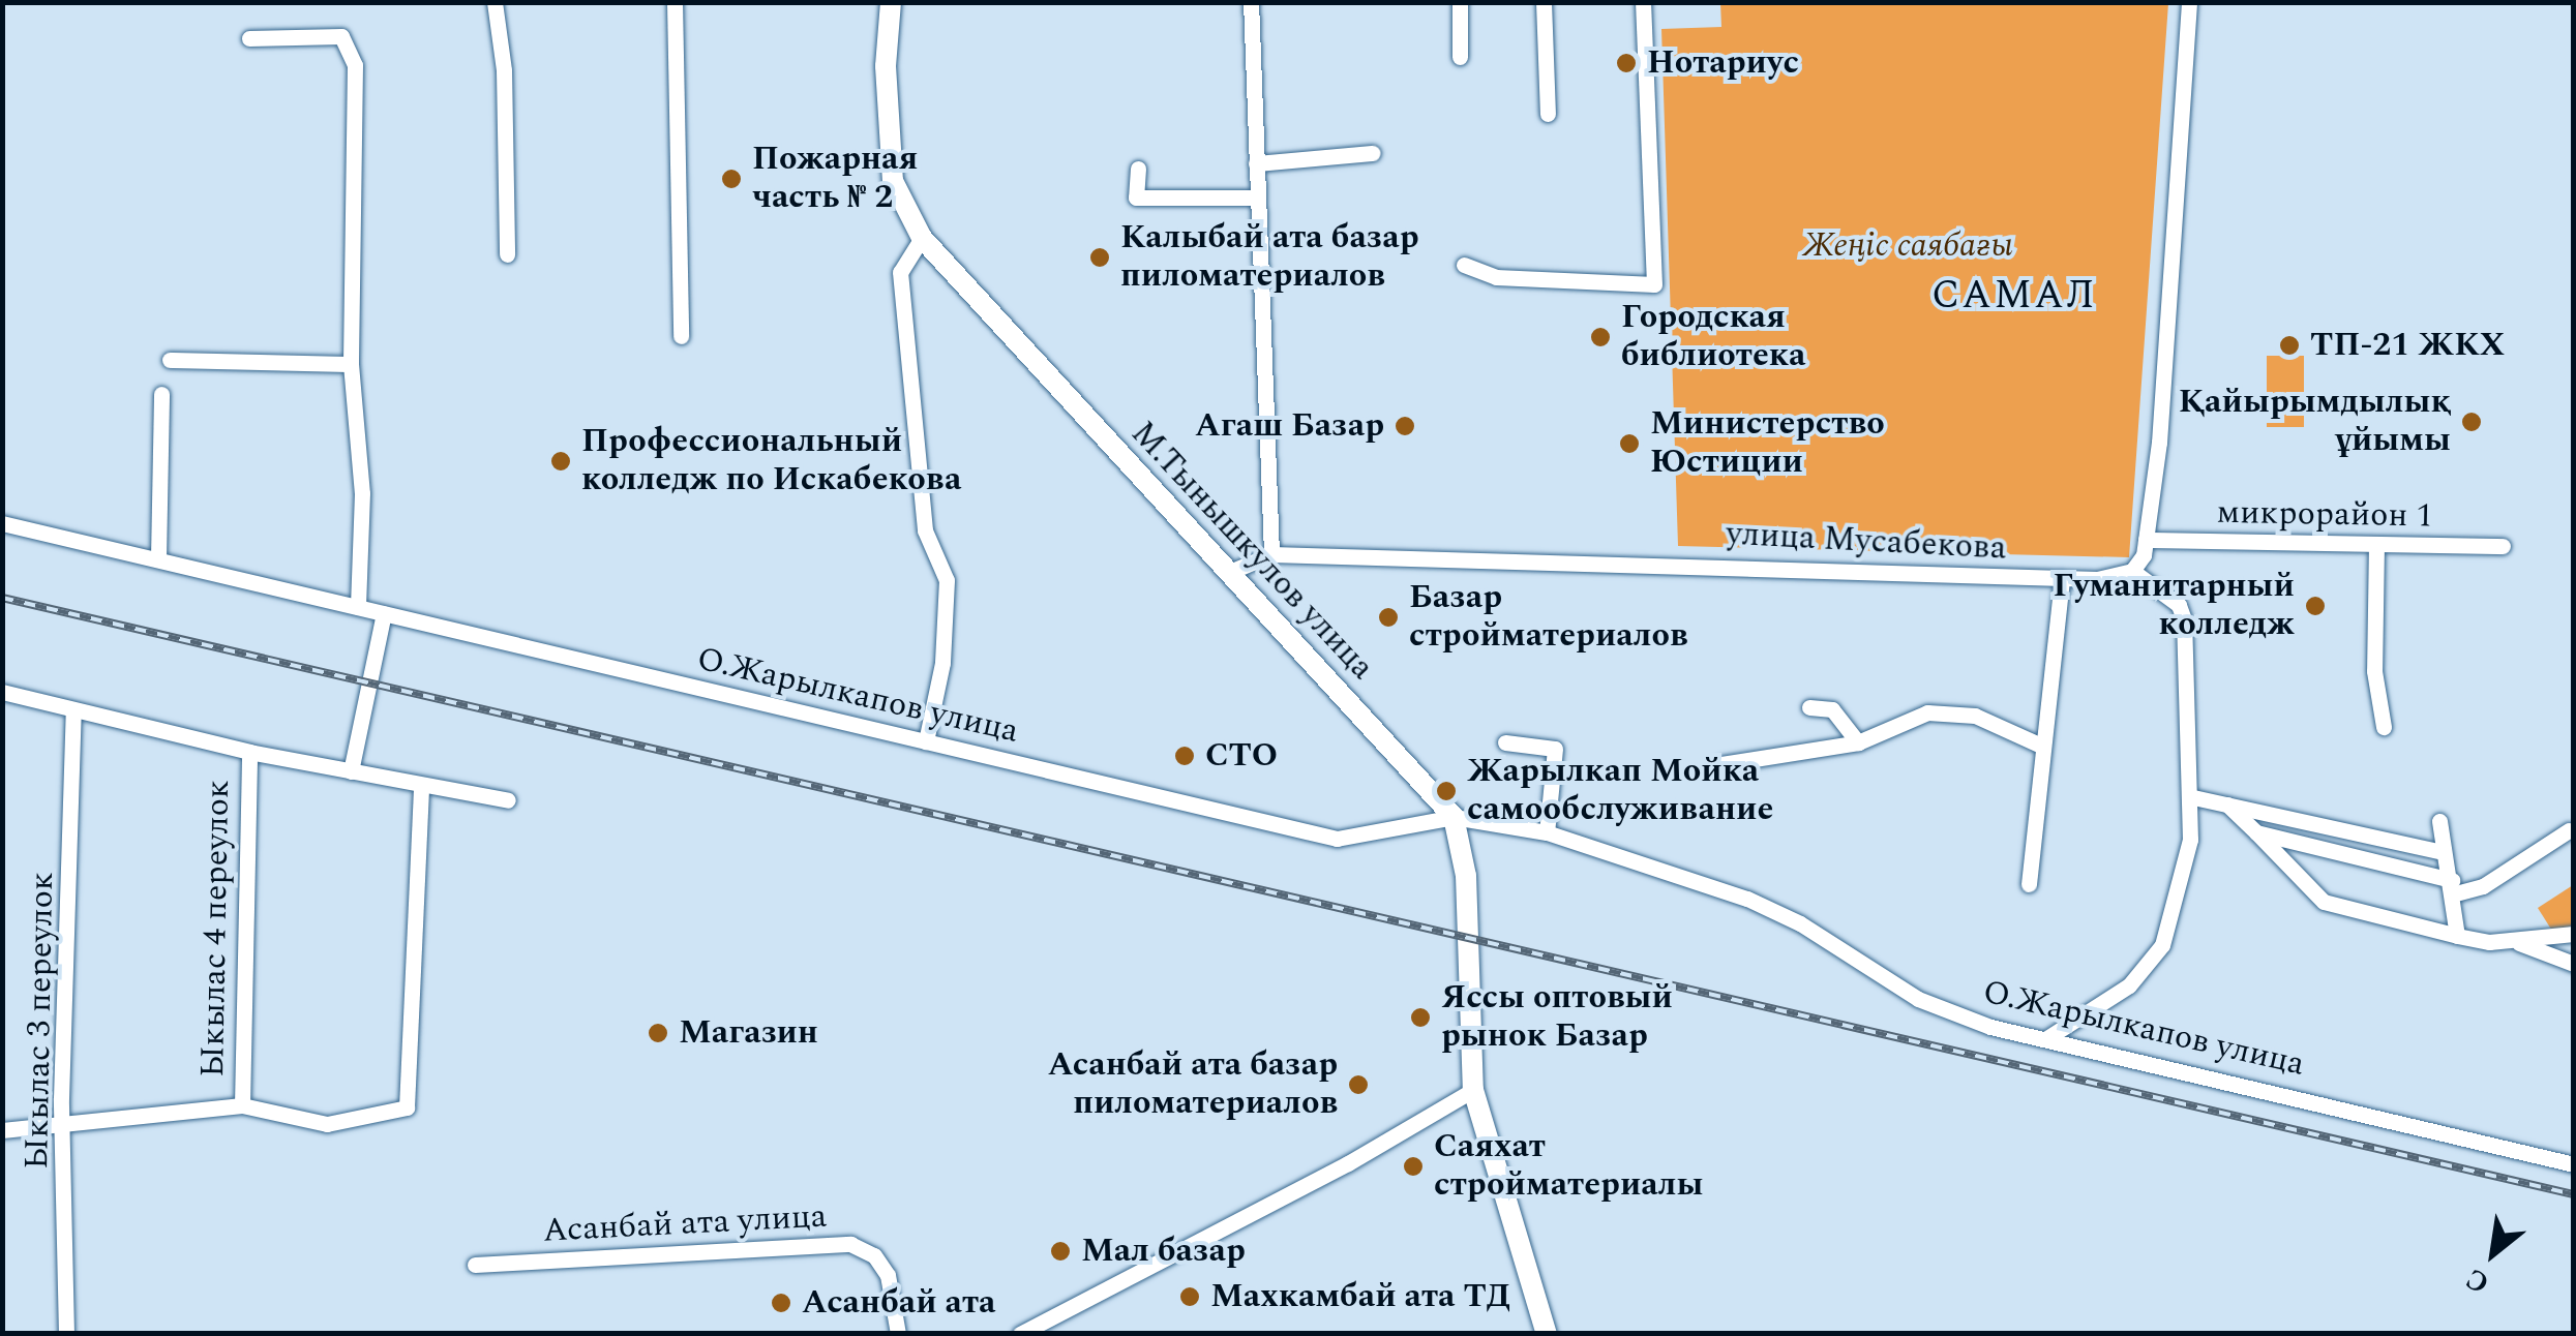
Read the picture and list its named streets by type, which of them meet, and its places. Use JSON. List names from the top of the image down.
{
  "streets": {
    "main road": ["М.Тынышкулов улица"],
    "street": [
      "микрорайон 1",
      "улица Мусабекова",
      "О.Жарылкапов улица",
      "Ыкылас 4 переулок",
      "Ыкылас 3 переулок",
      "Асанбай ата улица"
    ]
  },
  "crossings": [
    ["М.Тынышкулов улица", "О.Жарылкапов улица"]
  ],
  "districts": ["САМАЛ"],
  "parks": ["Жеңіс саябағы"],
  "places": [
    "Нотариус",
    "Пожарная часть № 2",
    "Калыбай ата базар пиломатериалов",
    "Городская библиотека",
    "ТП-21 ЖКХ",
    "Қайырымдылық ұйымы",
    "Агаш Базар",
    "Министерство Юстиции",
    "Профессиональный колледж по Искабекова",
    "Гуманитарный колледж",
    "Базар стройматериалов",
    "СТО",
    "Жарылкап Мойка самообслуживание",
    "Яссы оптовый рынок Базар",
    "Магазин",
    "Асанбай ата базар пиломатериалов",
    "Саяхат стройматериалы",
    "Мал базар",
    "Махкамбай ата ТД",
    "Асанбай ата"
  ],
  "north": "bottom left"
}
